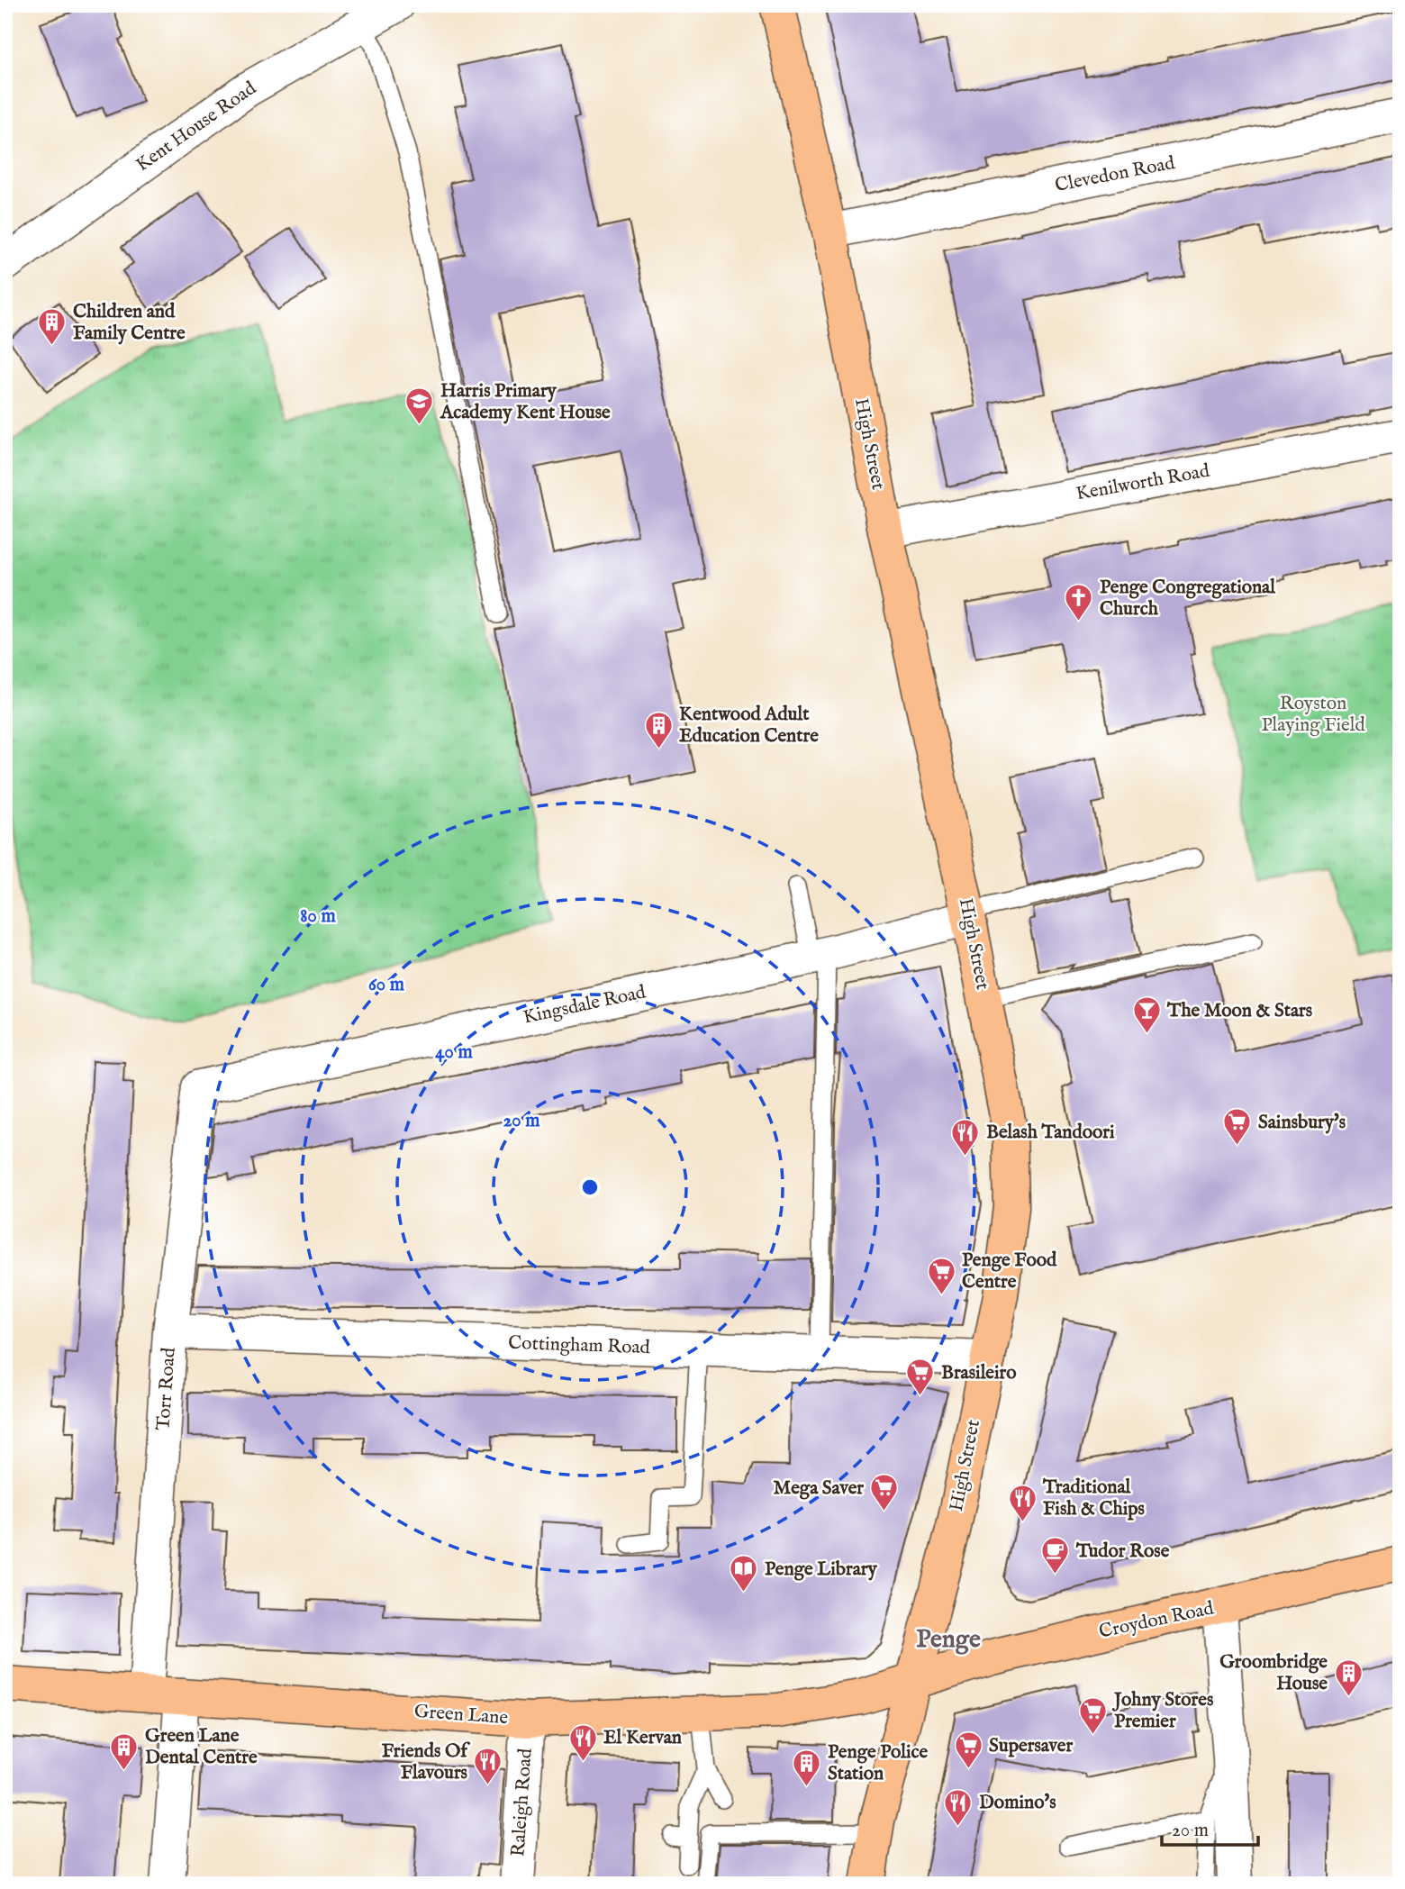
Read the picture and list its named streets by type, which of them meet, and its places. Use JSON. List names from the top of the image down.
{
  "streets": {
    "main road": ["High Street", "Croydon Road", "Green Lane"],
    "street": [
      "Kent House Road",
      "Clevedon Road",
      "Kenilworth Road",
      "Kingsdale Road",
      "Cottingham Road",
      "Torr Road",
      "Raleigh Road"
    ]
  },
  "crossings": [
    ["Clevedon Road", "High Street"],
    ["High Street", "Kenilworth Road"],
    ["High Street", "Kingsdale Road"],
    ["High Street", "Cottingham Road"],
    ["High Street", "Croydon Road"],
    ["High Street", "Green Lane"],
    ["Kingsdale Road", "Torr Road"],
    ["Cottingham Road", "Torr Road"],
    ["Torr Road", "Green Lane"],
    ["Croydon Road", "Green Lane"],
    ["Green Lane", "Raleigh Road"]
  ],
  "districts": ["Penge"],
  "parks": ["Royston Playing Field"],
  "places": {
    "building": [
      "Children and Family Centre",
      "Kentwood Adult Education Centre",
      "Groombridge House",
      "Green Lane Dental Centre",
      "Penge Police Station"
    ],
    "school or university": ["Harris Primary Academy Kent House"],
    "church": ["Penge Congregational Church"],
    "bar": ["The Moon & Stars"],
    "supermarket": [
      "Sainsbury's",
      "Penge Food Centre",
      "Brasileiro",
      "Mega Saver",
      "Johny Stores Premier",
      "Supersaver"
    ],
    "restaurant": [
      "Belash Tandoori",
      "Traditional Fish & Chips",
      "El Kervan",
      "Friends Of Flavours",
      "Domino's"
    ],
    "cafe": ["Tudor Rose"],
    "library": ["Penge Library"]
  },
  "scale_bar": "20 m",
  "rings": [
    "80 m",
    "60 m",
    "40 m",
    "20 m"
  ]
}
